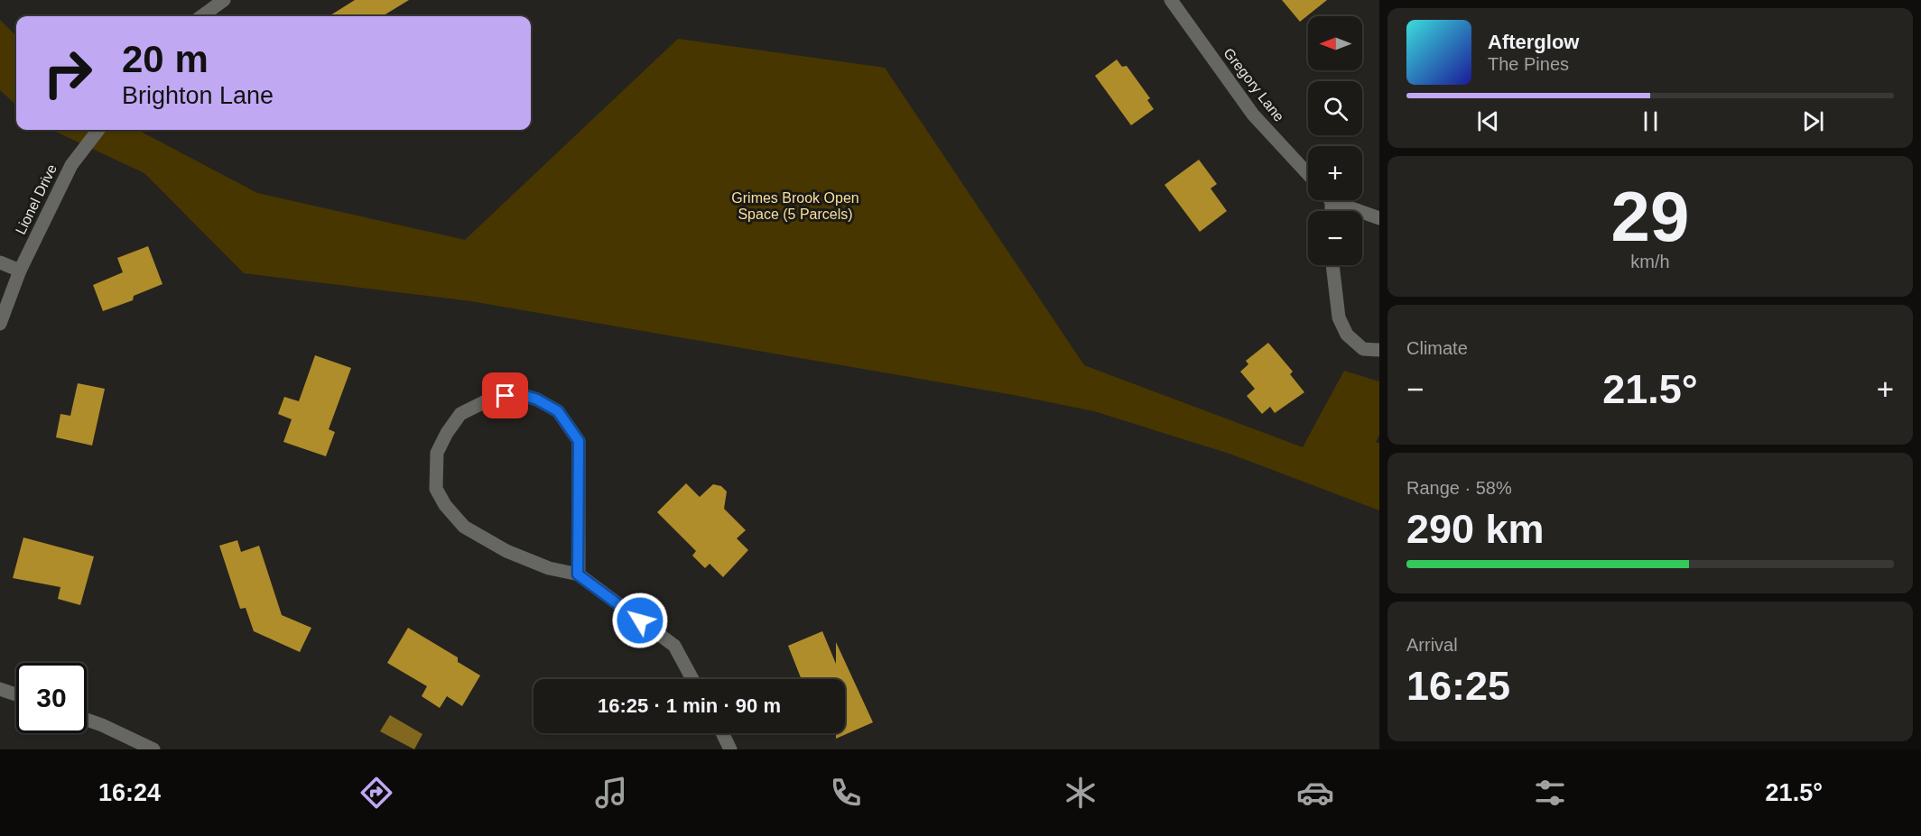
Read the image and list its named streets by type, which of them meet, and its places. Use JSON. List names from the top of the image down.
{
  "streets": {
    "street": ["Gregory Lane", "Lionel Drive"]
  },
  "parks": ["Grimes Brook Open Space (5 Parcels)"],
  "north": "left",
  "page": {
    "map_buttons": ["+", "−"],
    "turn": ["20 m", "Brighton Lane"],
    "song": ["Afterglow", "The Pines"],
    "tile": [
      ["29", "km/h"],
      "Climate",
      ["Range · 58%", "290 km"],
      ["Arrival", "16:25"]
    ],
    "heat": ["−", "21.5°", "+"],
    "limit": "30",
    "trip": "16:25 · 1 min · 90 m",
    "tabs": ["16:24", "21.5°"]
  }
}
